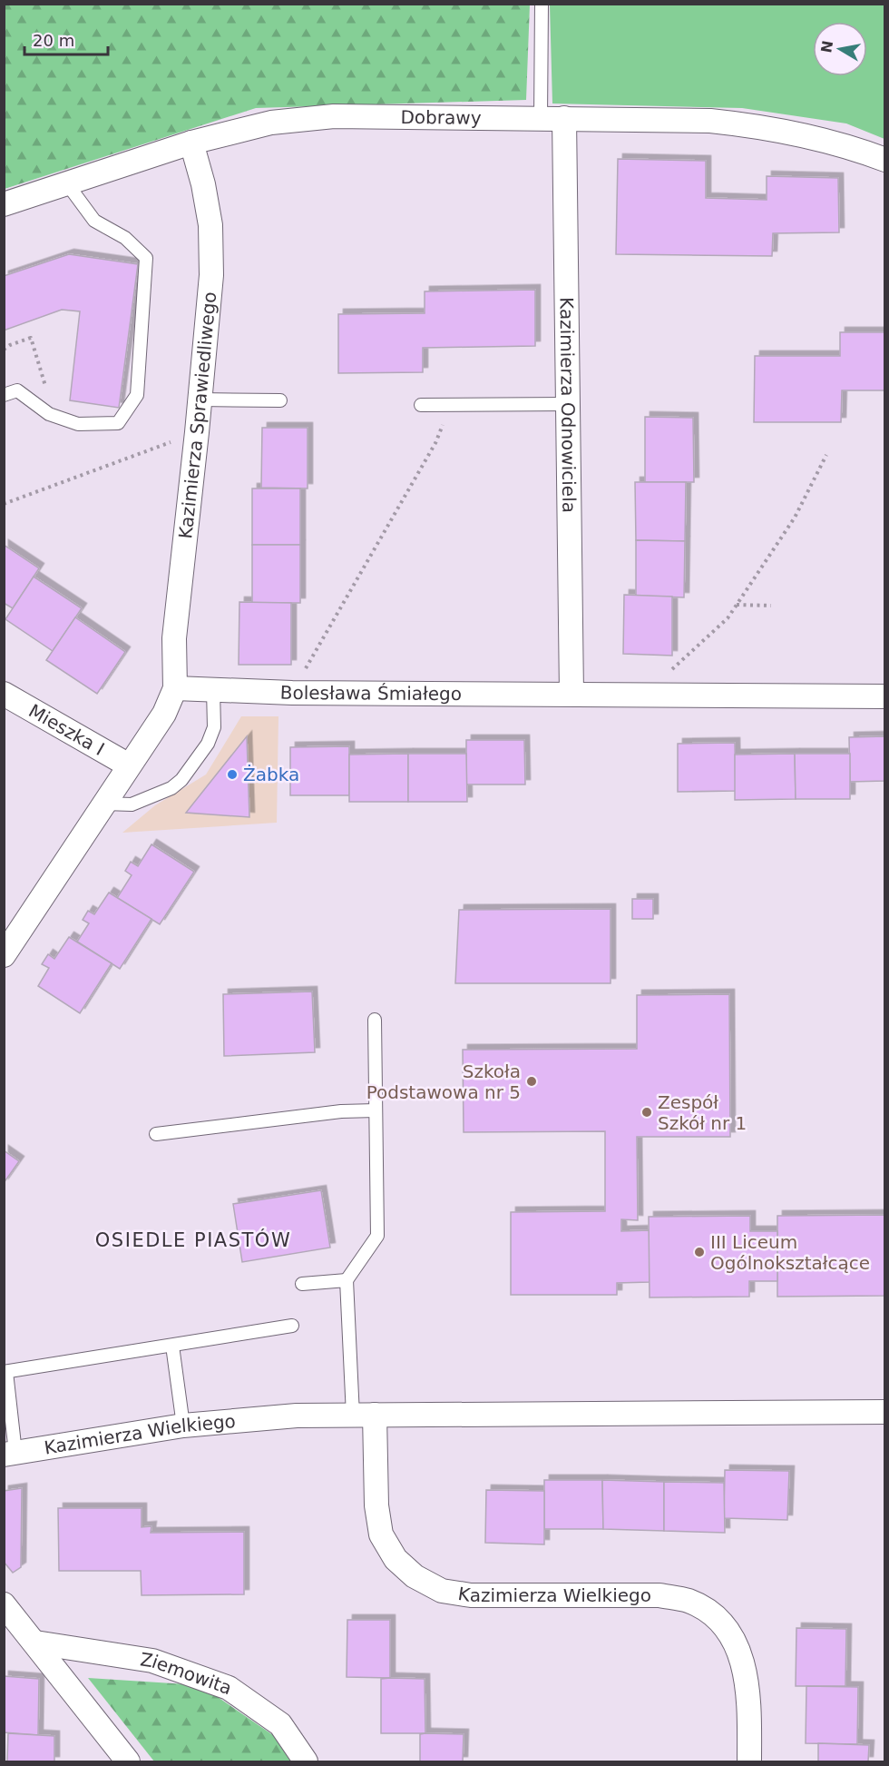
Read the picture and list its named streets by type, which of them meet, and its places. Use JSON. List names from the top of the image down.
{
  "streets": {
    "street": [
      "Dobrawy",
      "Kazimierza Odnowiciela",
      "Kazimierza Sprawiedliwego",
      "Bolesława Śmiałego",
      "Mieszka I",
      "Kazimierza Wielkiego",
      "Ziemowita"
    ]
  },
  "crossings": [
    ["Dobrawy", "Kazimierza Odnowiciela"],
    ["Dobrawy", "Kazimierza Sprawiedliwego"],
    ["Kazimierza Odnowiciela", "Bolesława Śmiałego"],
    ["Kazimierza Sprawiedliwego", "Bolesława Śmiałego"]
  ],
  "districts": ["OSIEDLE PIASTÓW"],
  "places": [
    "Żabka",
    "Szkoła Podstawowa nr 5",
    "Zespół Szkół nr 1",
    "III Liceum Ogólnokształcące"
  ],
  "scale_bar": "20 m",
  "north": "left"
}
